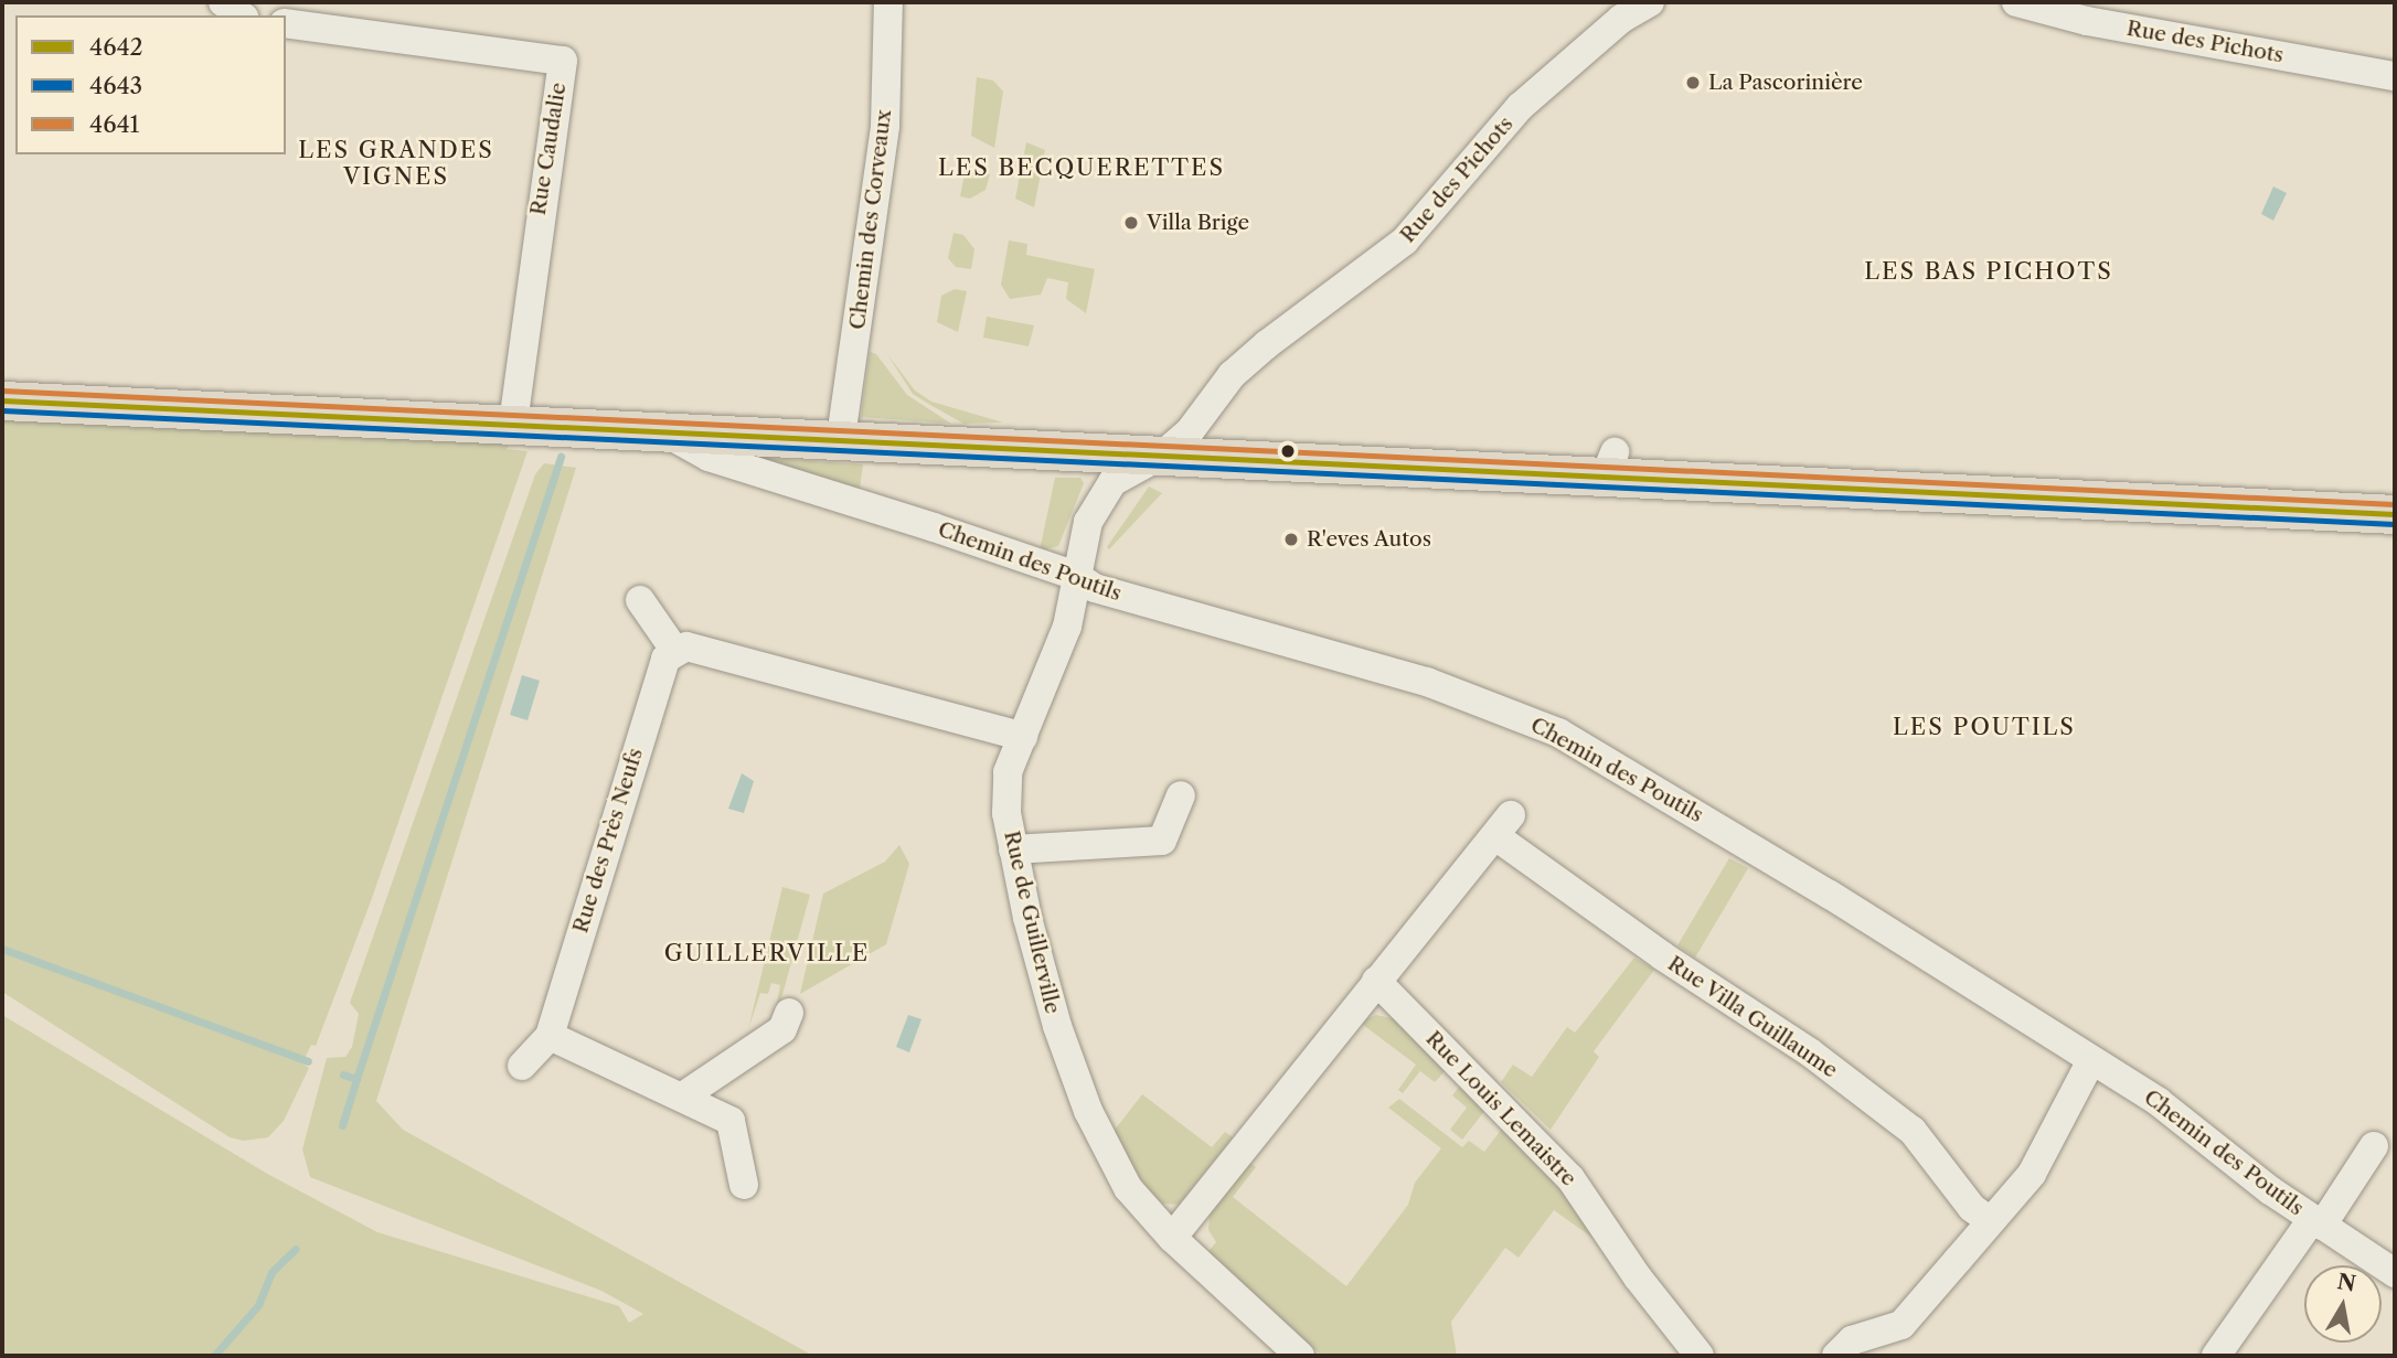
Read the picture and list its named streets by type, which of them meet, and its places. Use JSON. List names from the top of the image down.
{
  "streets": {
    "street": [
      "Rue des Pichots",
      "Rue Caudalie",
      "Chemin des Corveaux",
      "Chemin des Poutils",
      "Rue des Près Neufs",
      "Rue de Guillerville",
      "Rue Villa Guillaume",
      "Rue Louis Lemaistre"
    ]
  },
  "crossings": [
    ["Rue des Pichots", "Rue de Guillerville"],
    ["Chemin des Poutils", "Rue de Guillerville"],
    ["Rue de Guillerville", "Rue Villa Guillaume"],
    ["Rue Villa Guillaume", "Rue Louis Lemaistre"]
  ],
  "districts": [
    "LES GRANDES VIGNES",
    "LES BECQUERETTES",
    "LES BAS PICHOTS",
    "LES POUTILS",
    "GUILLERVILLE"
  ],
  "places": ["La Pascorinière", "Villa Brige", "R'eves Autos"],
  "lines": ["transit line 4641", "transit line 4642", "transit line 4643"],
  "legend": ["4642", "4643", "4641"],
  "north": "top"
}
